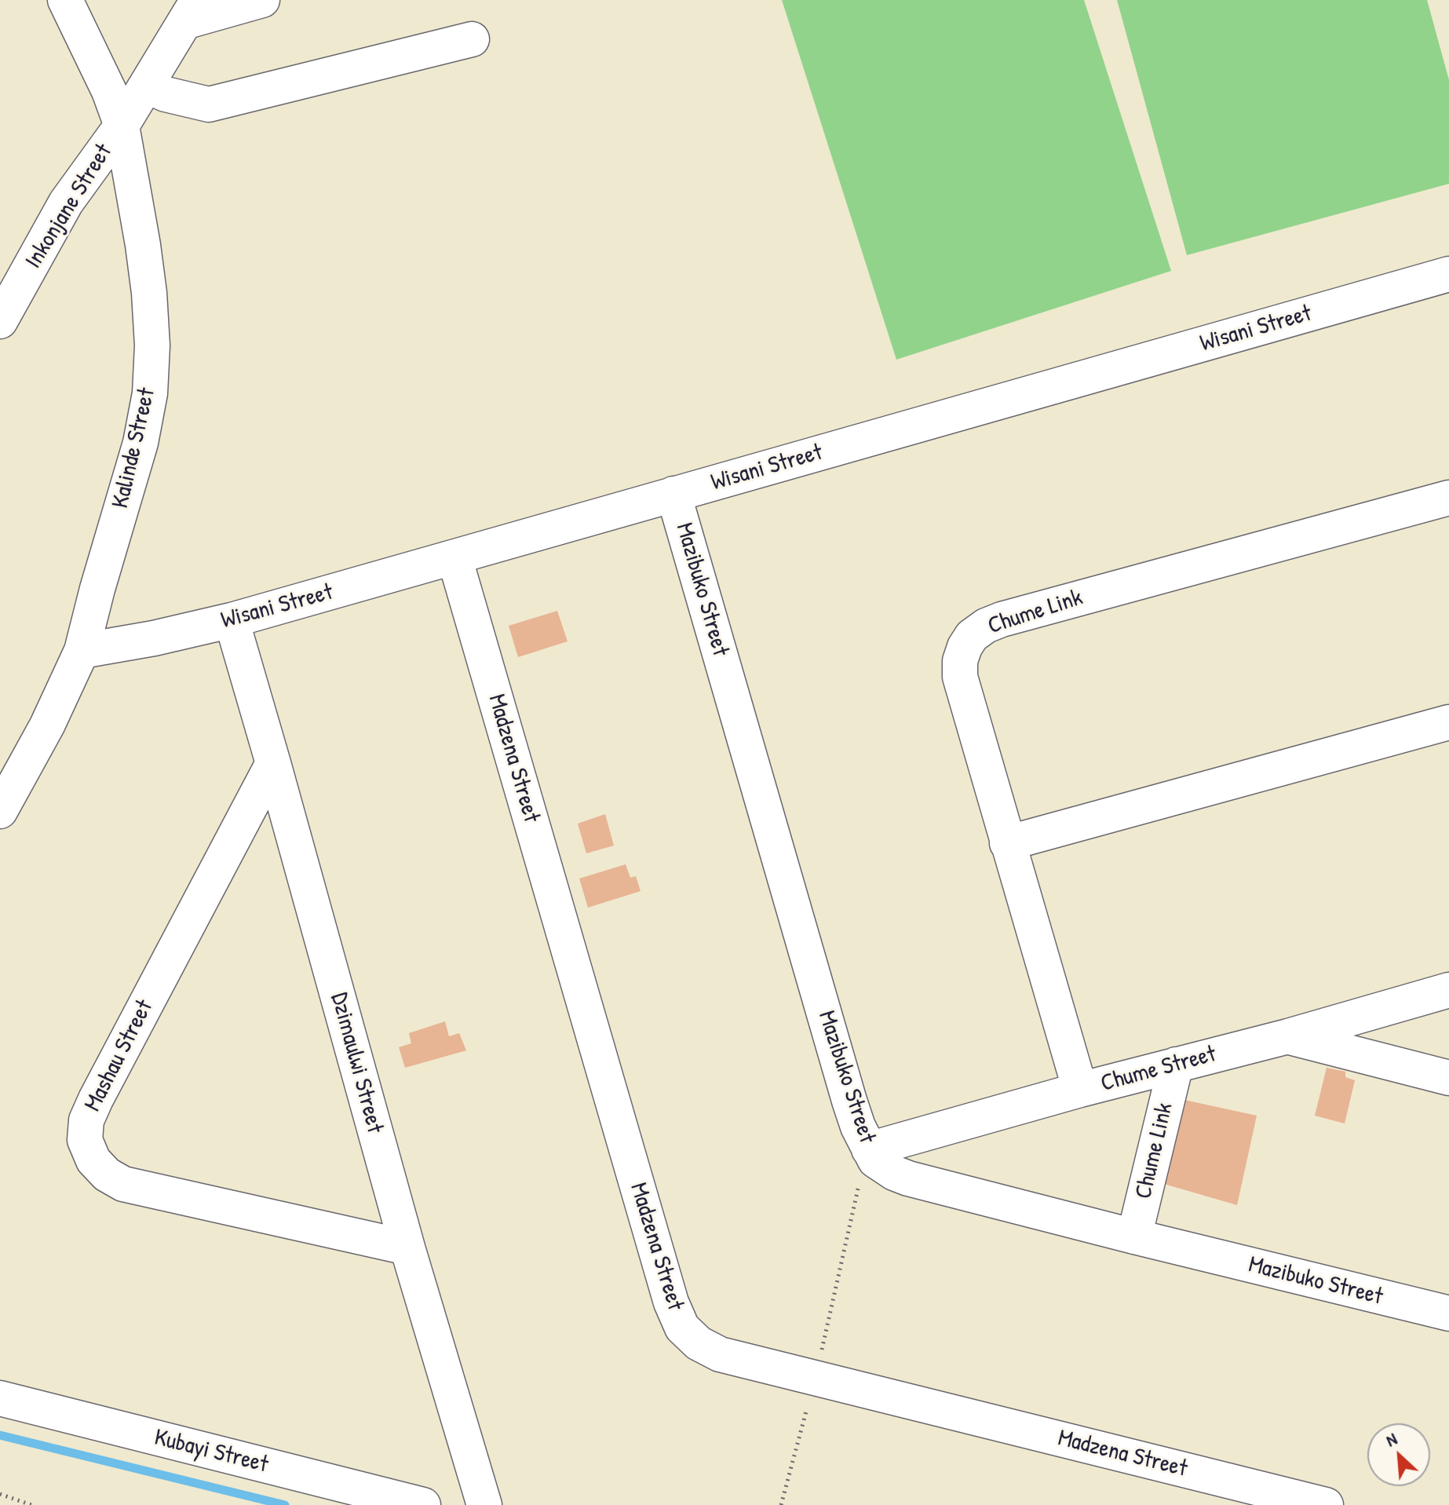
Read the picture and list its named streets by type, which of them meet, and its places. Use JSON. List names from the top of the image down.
{
  "streets": {
    "street": [
      "Inkonjane Street",
      "Wisani Street",
      "Kalinde Street",
      "Mazibuko Street",
      "Chume Link",
      "Madzena Street",
      "Mashau Street",
      "Dzimaulwi Street",
      "Chume Street",
      "Kubayi Street"
    ]
  },
  "crossings": [
    ["Inkonjane Street", "Kalinde Street"],
    ["Wisani Street", "Kalinde Street"],
    ["Wisani Street", "Mazibuko Street"],
    ["Wisani Street", "Madzena Street"],
    ["Wisani Street", "Dzimaulwi Street"],
    ["Mazibuko Street", "Chume Link"],
    ["Mazibuko Street", "Chume Street"],
    ["Chume Link", "Chume Street"],
    ["Mashau Street", "Dzimaulwi Street"]
  ],
  "north": "top left"
}
